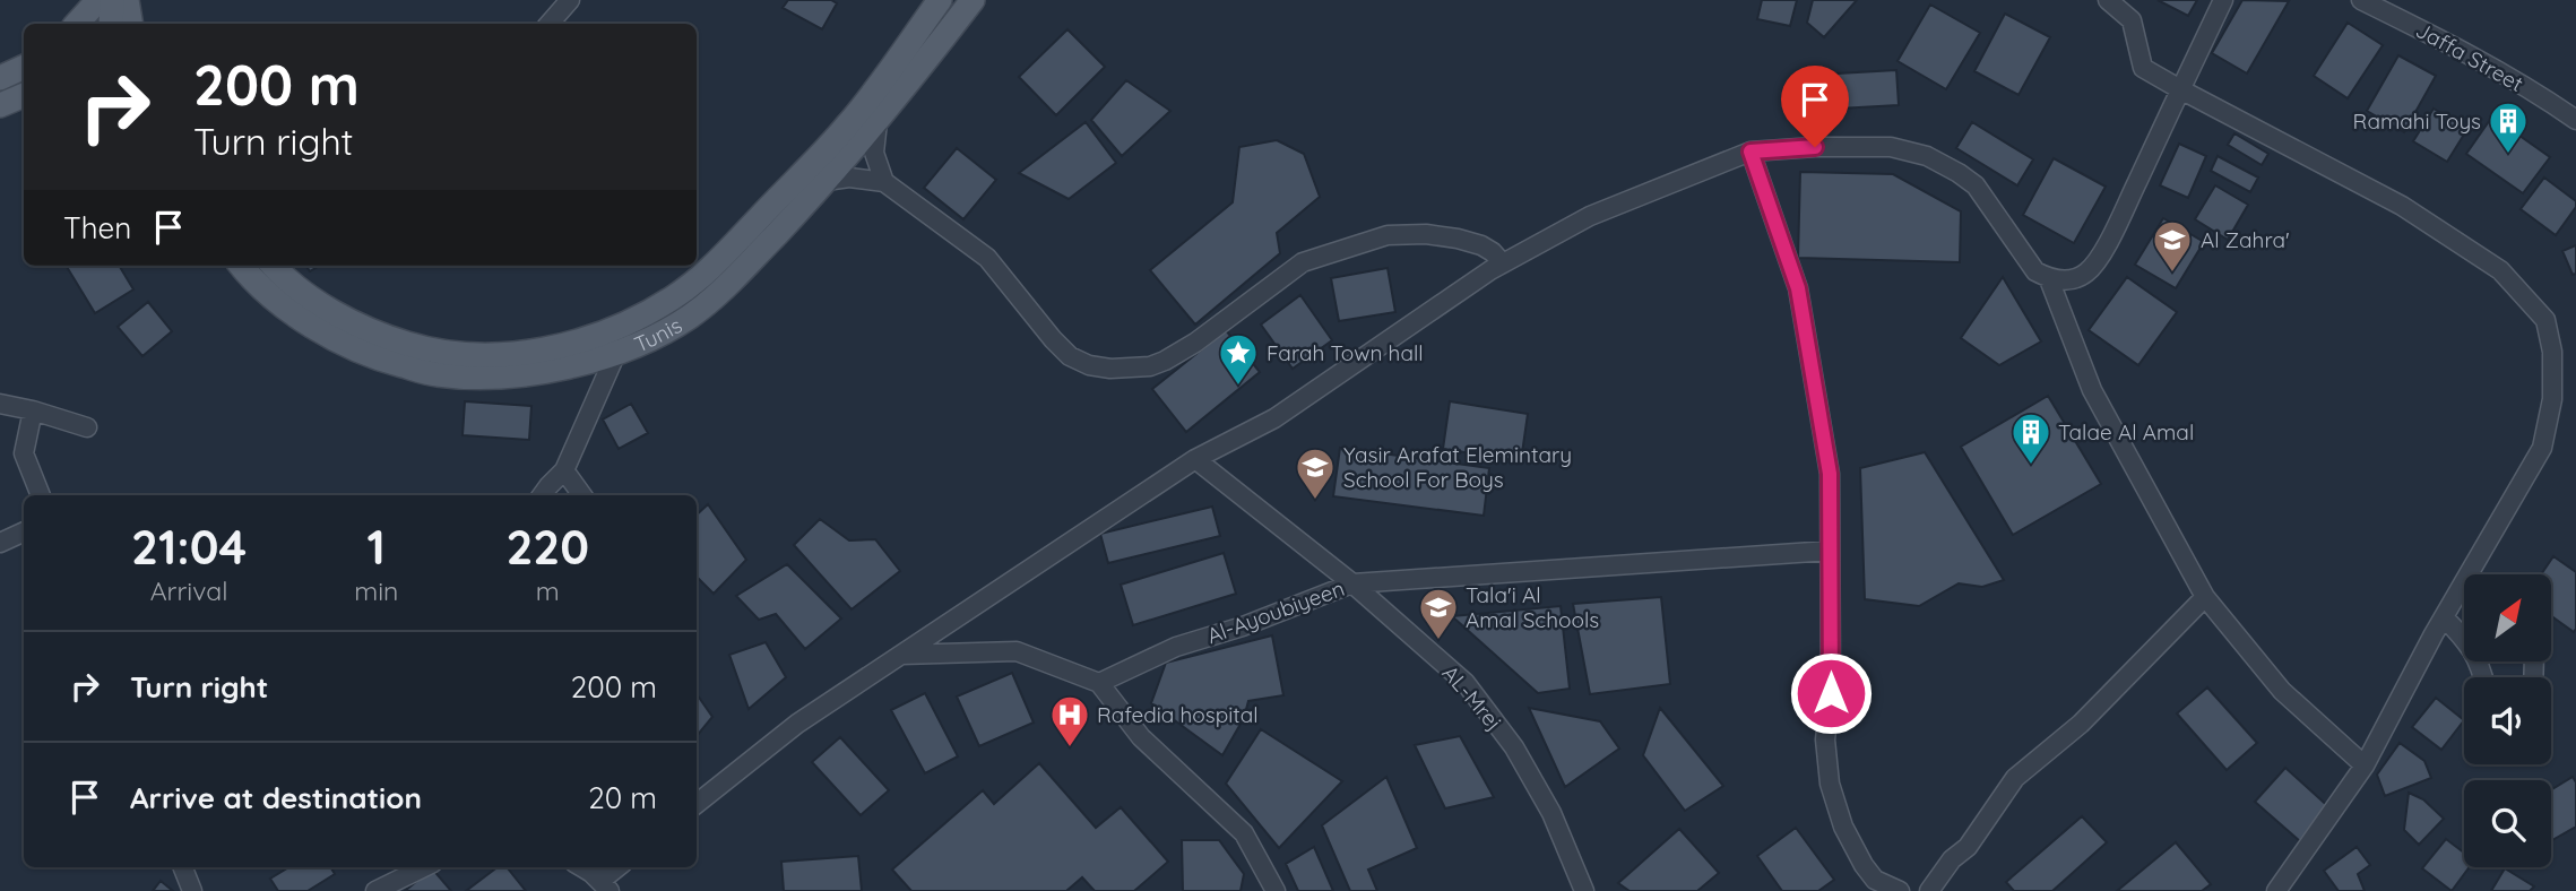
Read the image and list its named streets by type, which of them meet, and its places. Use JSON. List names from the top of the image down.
{
  "streets": {
    "main road": ["Tunis"],
    "street": ["Jaffa Street", "Al-Ayoubiyeen", "AL-Mrej"]
  },
  "crossings": [
    ["Al-Ayoubiyeen", "AL-Mrej"]
  ],
  "places": {
    "building": ["Ramahi Toys", "Talae Al Amal"],
    "school or university": ["Al Zahra'", "Yasir Arafat Elemintary School For Boys", "Tala'i Al Amal Schools"],
    "place": ["Farah Town hall"],
    "hospital": ["Rafedia hospital"]
  },
  "north": "top right",
  "page": {
    "turn": ["200 m", "Turn right"],
    "then": "Then",
    "eta": [
      "21:04",
      "Arrival",
      "1",
      "min",
      "220",
      "m"
    ],
    "list": [
      {
        "name": "Turn right",
        "value": "200 m"
      },
      {
        "name": "Arrive at destination",
        "value": "20 m"
      }
    ]
  }
}
